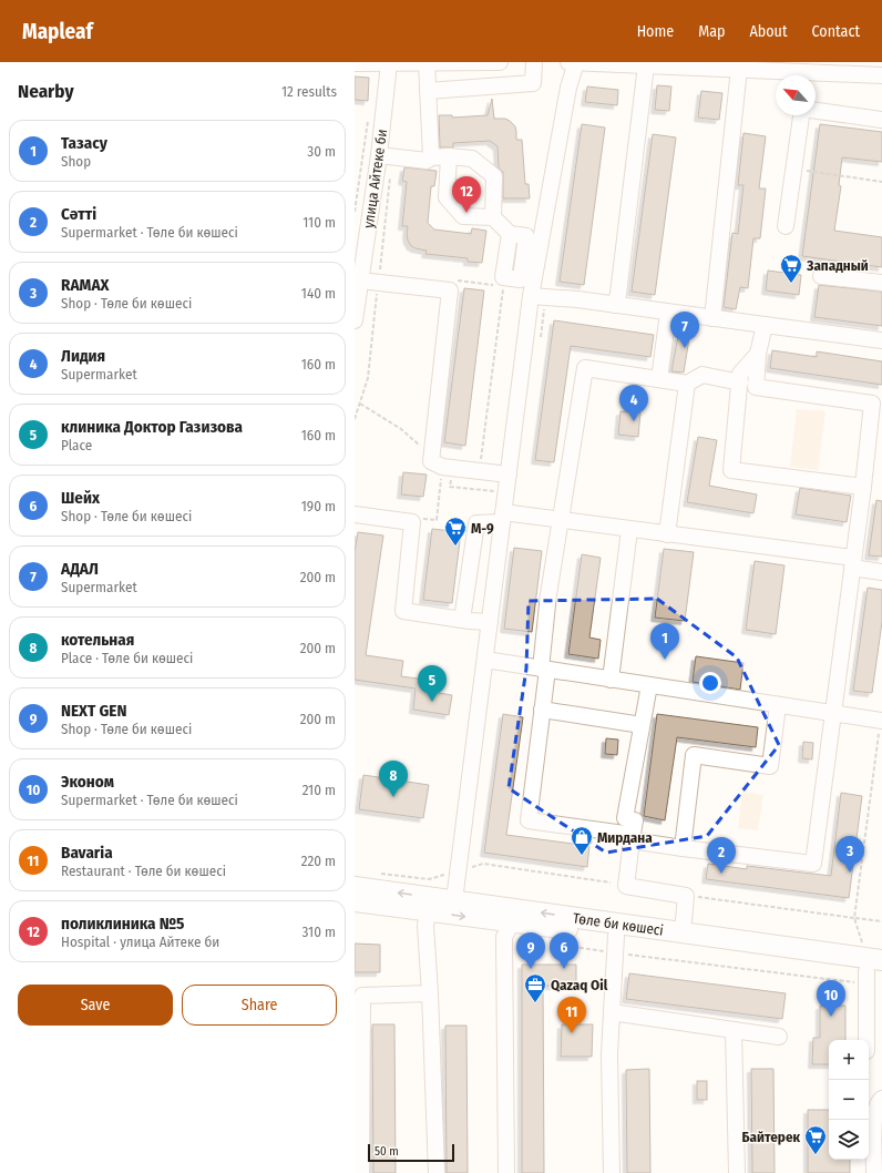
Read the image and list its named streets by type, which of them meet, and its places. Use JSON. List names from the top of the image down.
{
  "streets": {
    "main road": ["Төле би көшесі"],
    "street": ["улица Айтеке би"]
  },
  "places": {
    "supermarket": ["Западный", "M-9", "Байтерек"],
    "shop": ["Мирдана"],
    "office": ["Qazaq Oil"]
  },
  "scale_bar": "50 m",
  "north": "top left",
  "page": {
    "header": "Mapleaf",
    "nav": [
      "Home",
      "Map",
      "About",
      "Contact"
    ],
    "heading": ["Nearby", "12 results"],
    "list": [
      {
        "mark": "1",
        "name": "Тазасу",
        "note": "Shop",
        "value": "30 m"
      },
      {
        "mark": "2",
        "name": "Cәтті",
        "note": "Supermarket · Төле би көшесі",
        "value": "110 m"
      },
      {
        "mark": "3",
        "name": "RAMAX",
        "note": "Shop · Төле би көшесі",
        "value": "140 m"
      },
      {
        "mark": "4",
        "name": "Лидия",
        "note": "Supermarket",
        "value": "160 m"
      },
      {
        "mark": "5",
        "name": "клиника Доктор Газизова",
        "note": "Place",
        "value": "160 m"
      },
      {
        "mark": "6",
        "name": "Шейх",
        "note": "Shop · Төле би көшесі",
        "value": "190 m"
      },
      {
        "mark": "7",
        "name": "АДАЛ",
        "note": "Supermarket",
        "value": "200 m"
      },
      {
        "mark": "8",
        "name": "котельная",
        "note": "Place · Төле би көшесі",
        "value": "200 m"
      },
      {
        "mark": "9",
        "name": "NEXT GEN",
        "note": "Shop · Төле би көшесі",
        "value": "200 m"
      },
      {
        "mark": "10",
        "name": "Эконом",
        "note": "Supermarket · Төле би көшесі",
        "value": "210 m"
      },
      {
        "mark": "11",
        "name": "Bavaria",
        "note": "Restaurant · Төле би көшесі",
        "value": "220 m"
      },
      {
        "mark": "12",
        "name": "поликлиника №5",
        "note": "Hospital · улица Айтеке би",
        "value": "310 m"
      }
    ],
    "pins": [
      "12",
      "7",
      "4",
      "1",
      "5",
      "8",
      "3",
      "2",
      "6",
      "9",
      "10",
      "11"
    ],
    "buttons": ["Save", "Share"],
    "map_buttons": ["+", "−"],
    "scale": "50 m"
  }
}
